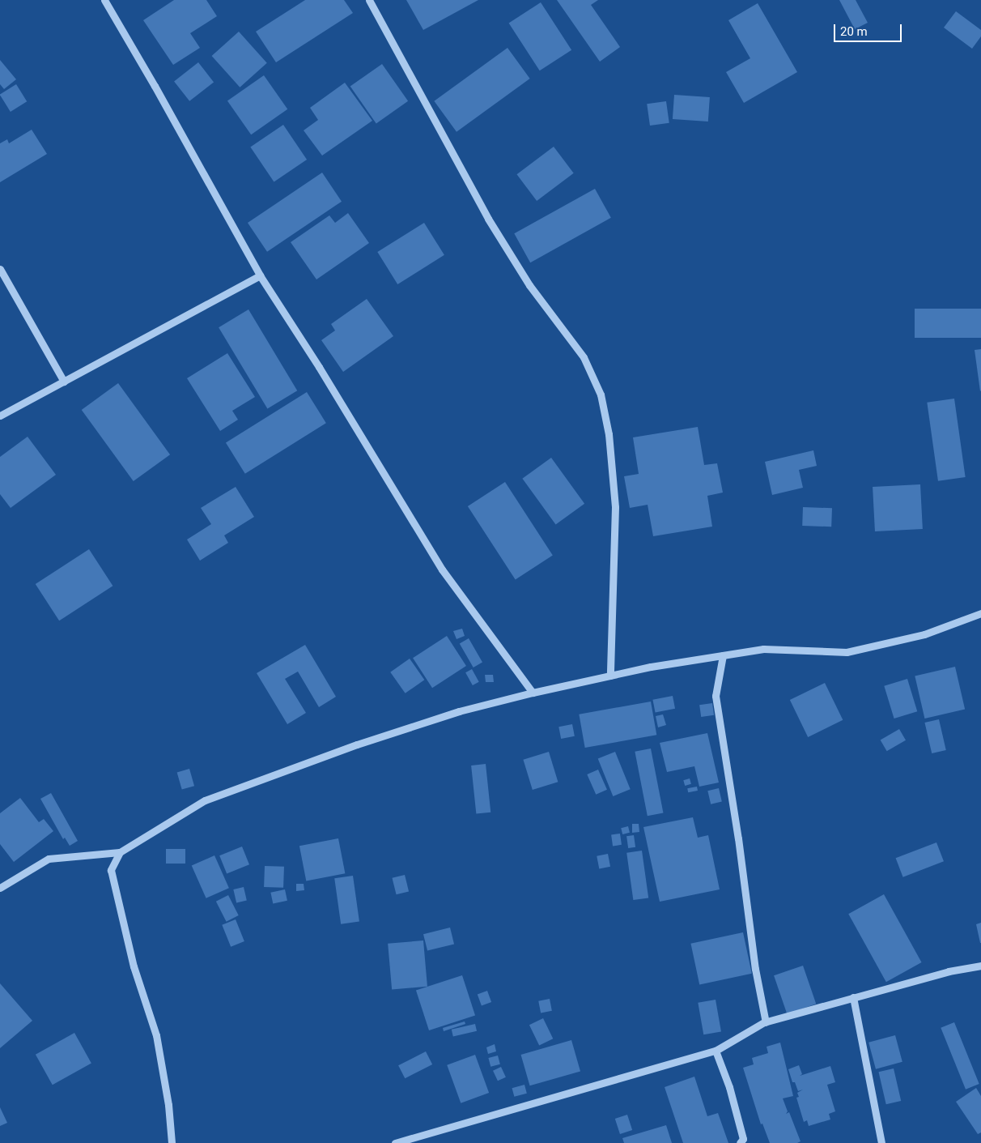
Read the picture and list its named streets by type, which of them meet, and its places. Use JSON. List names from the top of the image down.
{
  "scale_bar": "20 m"
}
